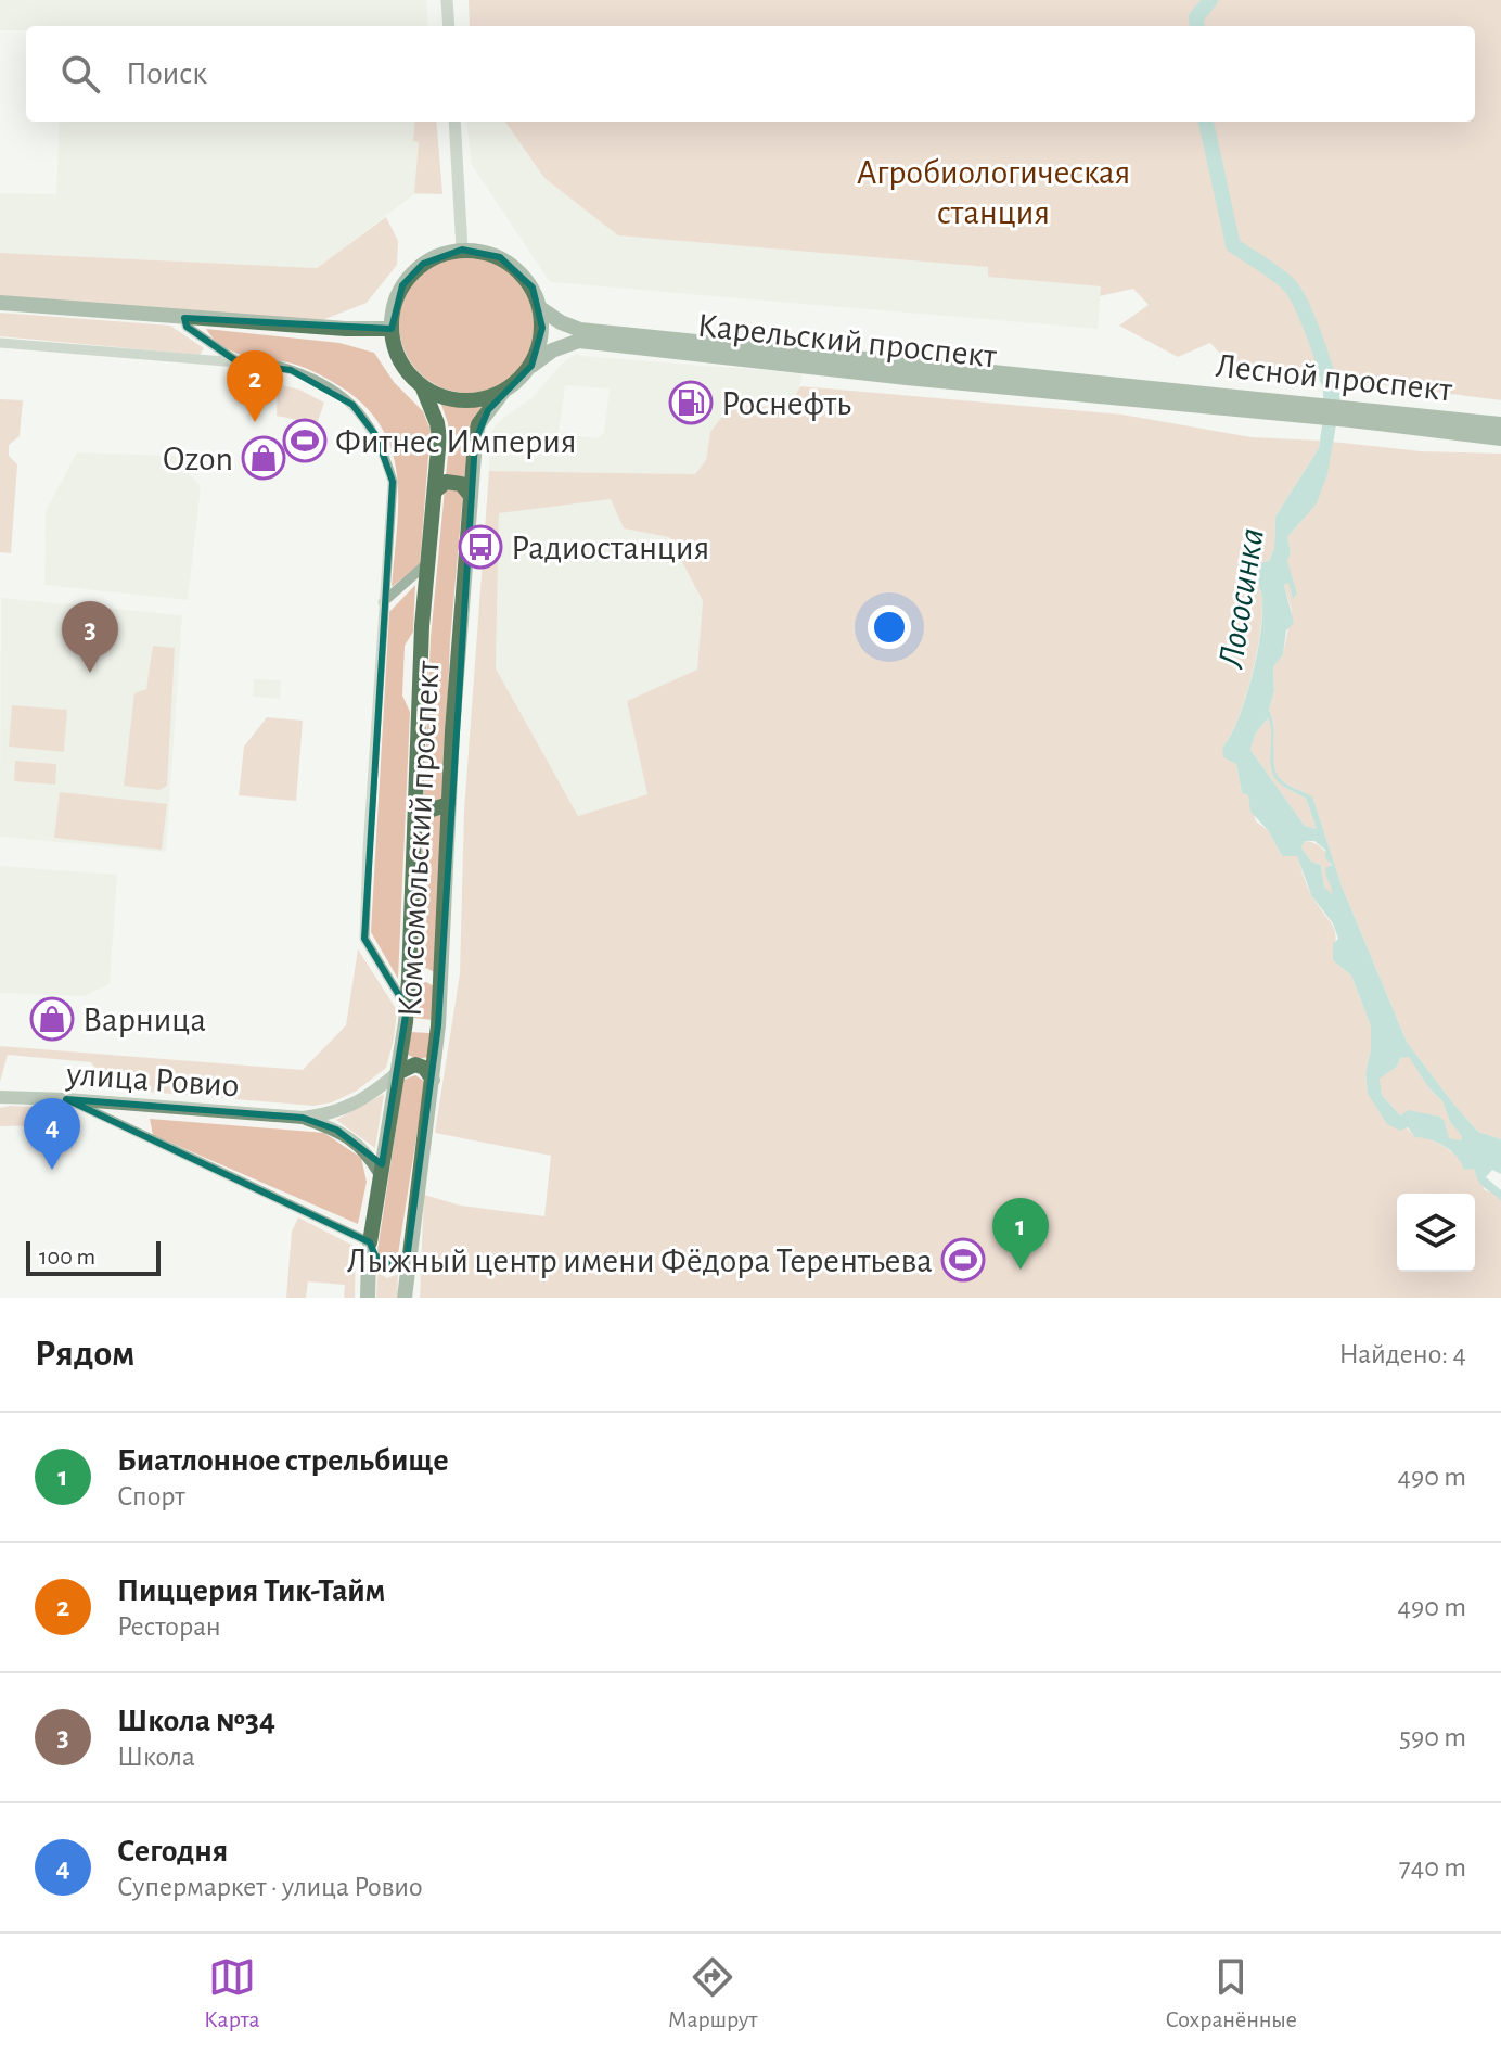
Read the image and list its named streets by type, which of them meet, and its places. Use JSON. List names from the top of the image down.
{
  "streets": {
    "main road": [
      "Карельский проспект",
      "Лесной проспект",
      "Комсомольский проспект",
      "улица Ровио"
    ]
  },
  "crossings": [
    ["Карельский проспект", "Лесной проспект"],
    ["Карельский проспект", "Комсомольский проспект"],
    ["Комсомольский проспект", "улица Ровио"]
  ],
  "water": ["Лососинка"],
  "parks": ["Агробиологическая станция"],
  "places": {
    "fuel station": ["Роснефть"],
    "sports": ["Фитнес Империя", "Лыжный центр имени Фёдора Терентьева"],
    "shop": ["Ozon", "Варница"],
    "bus stop": ["Радиостанция"]
  },
  "scale_bar": "100 m",
  "page": {
    "search": "Поиск",
    "pins": [
      "2",
      "3",
      "4",
      "1"
    ],
    "scale": "100 m",
    "heading": ["Рядом", "Найдено: 4"],
    "list": [
      {
        "mark": "1",
        "name": "Биатлонное стрельбище",
        "note": "Спорт",
        "value": "490 m"
      },
      {
        "mark": "2",
        "name": "Пиццерия Тик-Тайм",
        "note": "Ресторан",
        "value": "490 m"
      },
      {
        "mark": "3",
        "name": "Школа №34",
        "note": "Школа",
        "value": "590 m"
      },
      {
        "mark": "4",
        "name": "Сегодня",
        "note": "Супермаркет · улица Ровио",
        "value": "740 m"
      }
    ],
    "nav": ["Карта", "Маршрут", "Сохранённые"]
  }
}
